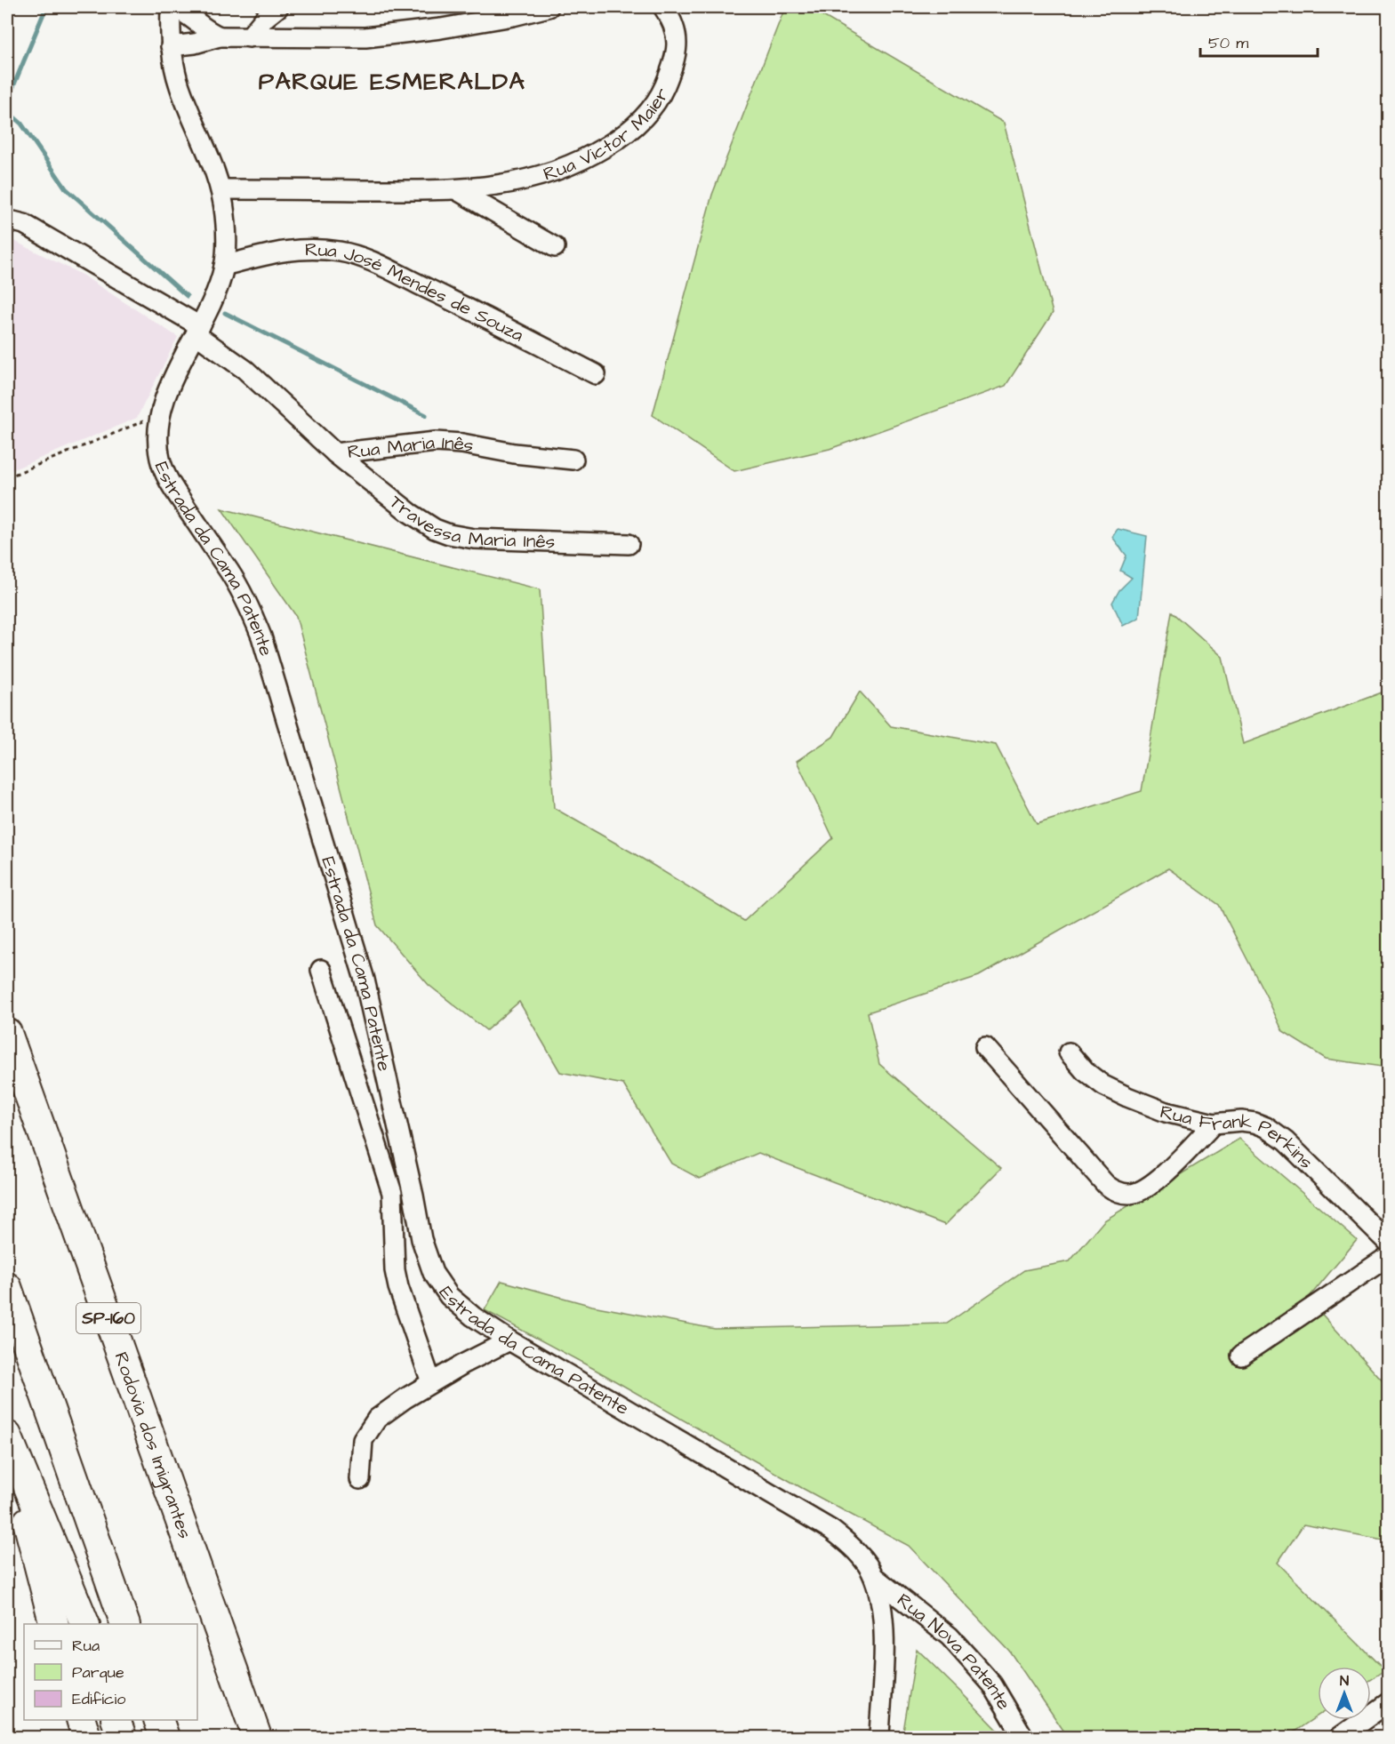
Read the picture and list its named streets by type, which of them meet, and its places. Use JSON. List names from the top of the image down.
{
  "streets": {
    "highway": ["SP-160", "Rodovia dos Imigrantes"],
    "street": [
      "Rua Victor Maier",
      "Rua José Mendes de Souza",
      "Rua Maria Inês",
      "Travessa Maria Inês",
      "Estrada da Cama Patente",
      "Rua Frank Perkins",
      "Rua Nova Patente"
    ]
  },
  "crossings": [
    ["Rua Victor Maier", "Estrada da Cama Patente"],
    ["Rua José Mendes de Souza", "Estrada da Cama Patente"],
    ["Rua Maria Inês", "Travessa Maria Inês"],
    ["Rua Maria Inês", "Estrada da Cama Patente"],
    ["Estrada da Cama Patente", "Rua Nova Patente"]
  ],
  "districts": ["PARQUE ESMERALDA"],
  "legend": ["Rua", "Parque", "Edifício"],
  "scale_bar": "50 m",
  "north": "top"
}
